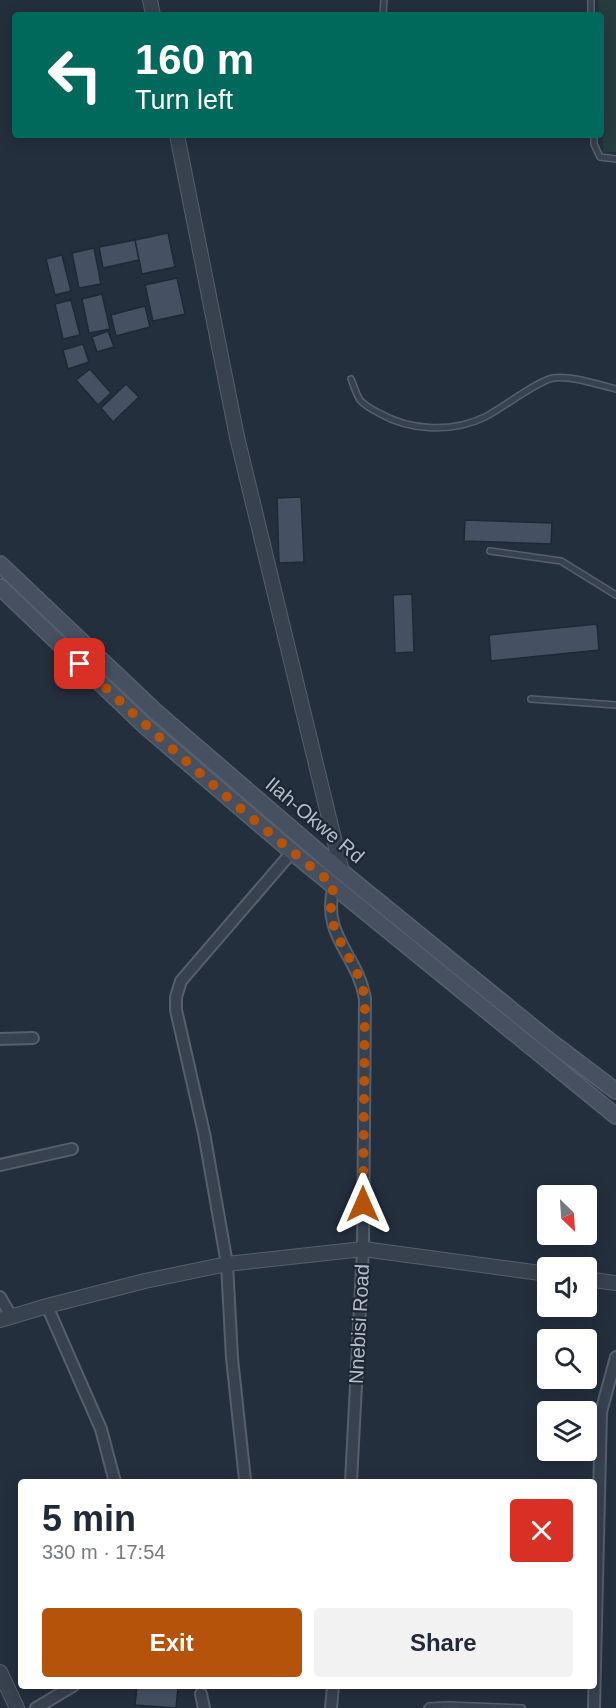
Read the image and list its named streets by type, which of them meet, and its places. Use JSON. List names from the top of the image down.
{
  "streets": {
    "main road": ["Ilah-Okwe Rd"],
    "street": ["Nnebisi Road"]
  },
  "crossings": [
    ["Ilah-Okwe Rd", "Nnebisi Road"]
  ],
  "north": "bottom right",
  "page": {
    "turn": ["160 m", "Turn left"],
    "heading": ["5 min", "330 m · 17:54"],
    "buttons": ["Exit", "Share"]
  }
}
